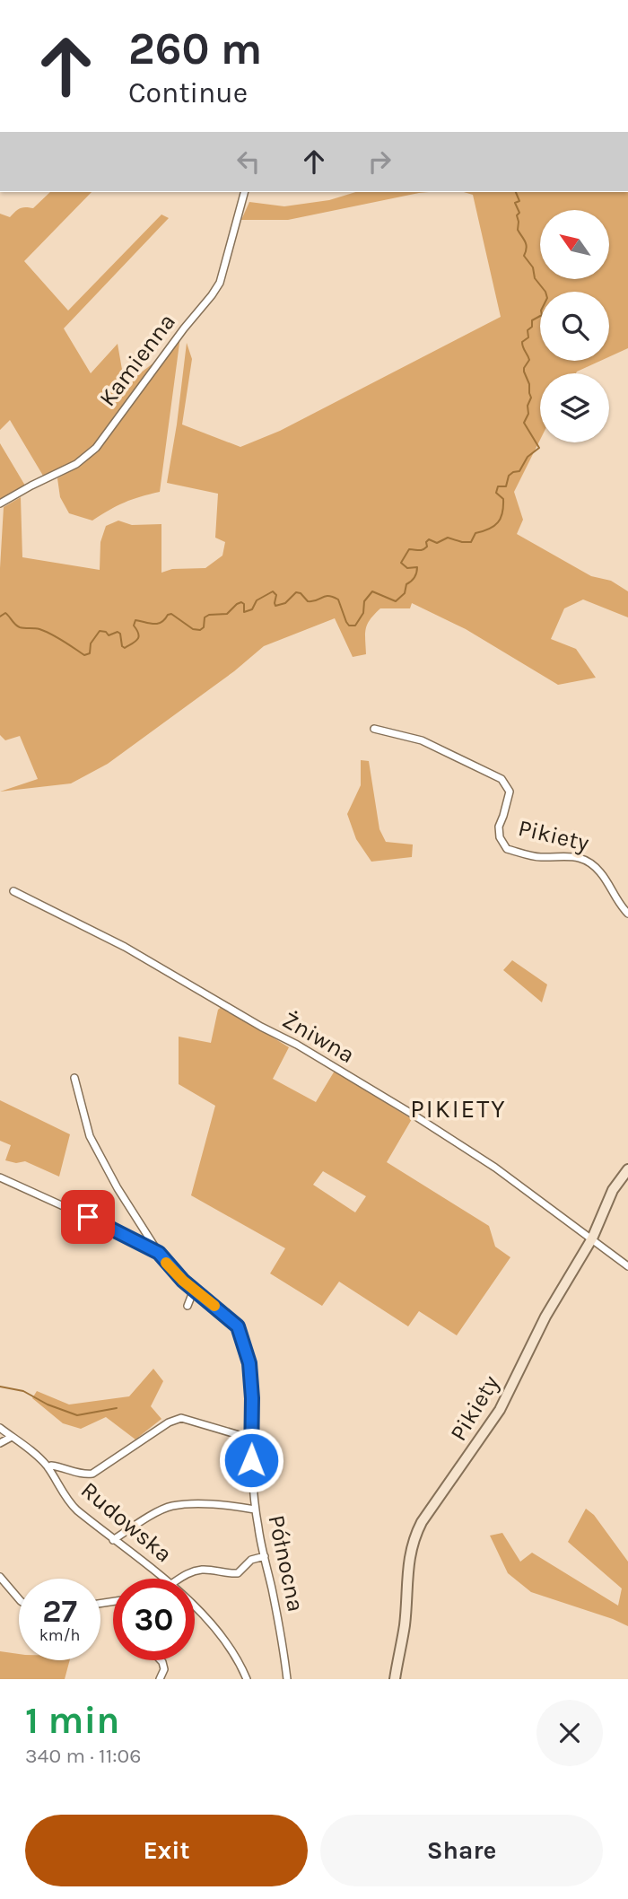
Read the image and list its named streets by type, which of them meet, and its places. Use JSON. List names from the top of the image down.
{
  "streets": {
    "street": [
      "Kamienna",
      "Pikiety",
      "Żniwna",
      "Rudowska",
      "Północna"
    ]
  },
  "crossings": [
    ["Pikiety", "Żniwna"]
  ],
  "districts": ["PIKIETY"],
  "north": "top left",
  "page": {
    "turn": ["260 m", "Continue"],
    "speed": "27 km/h",
    "limit": "30",
    "heading": ["1 min", "340 m · 11:06"],
    "buttons": ["Exit", "Share"]
  }
}
